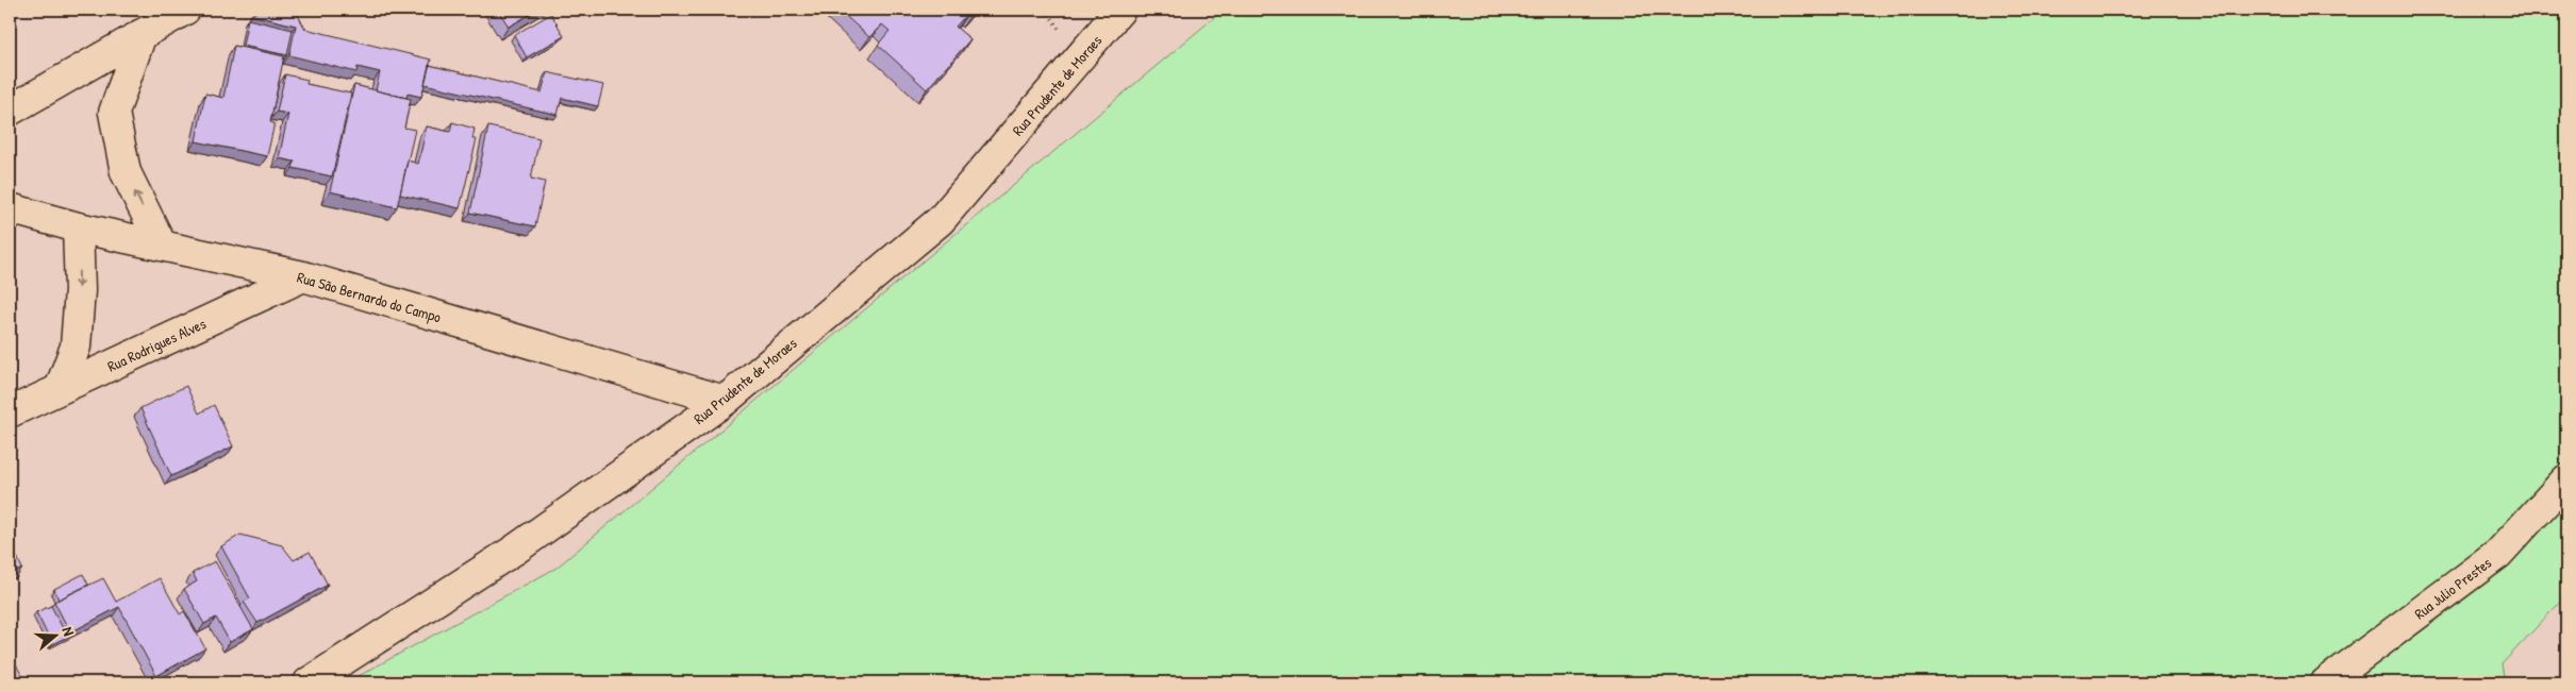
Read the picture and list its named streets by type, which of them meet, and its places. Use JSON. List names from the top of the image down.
{
  "streets": {
    "street": [
      "Rua Prudente de Moraes",
      "Rua São Bernardo do Campo",
      "Rua Rodrigues Alves",
      "Rua Julio Prestes"
    ]
  },
  "crossings": [
    ["Rua Prudente de Moraes", "Rua São Bernardo do Campo"],
    ["Rua São Bernardo do Campo", "Rua Rodrigues Alves"]
  ],
  "north": "right"
}
